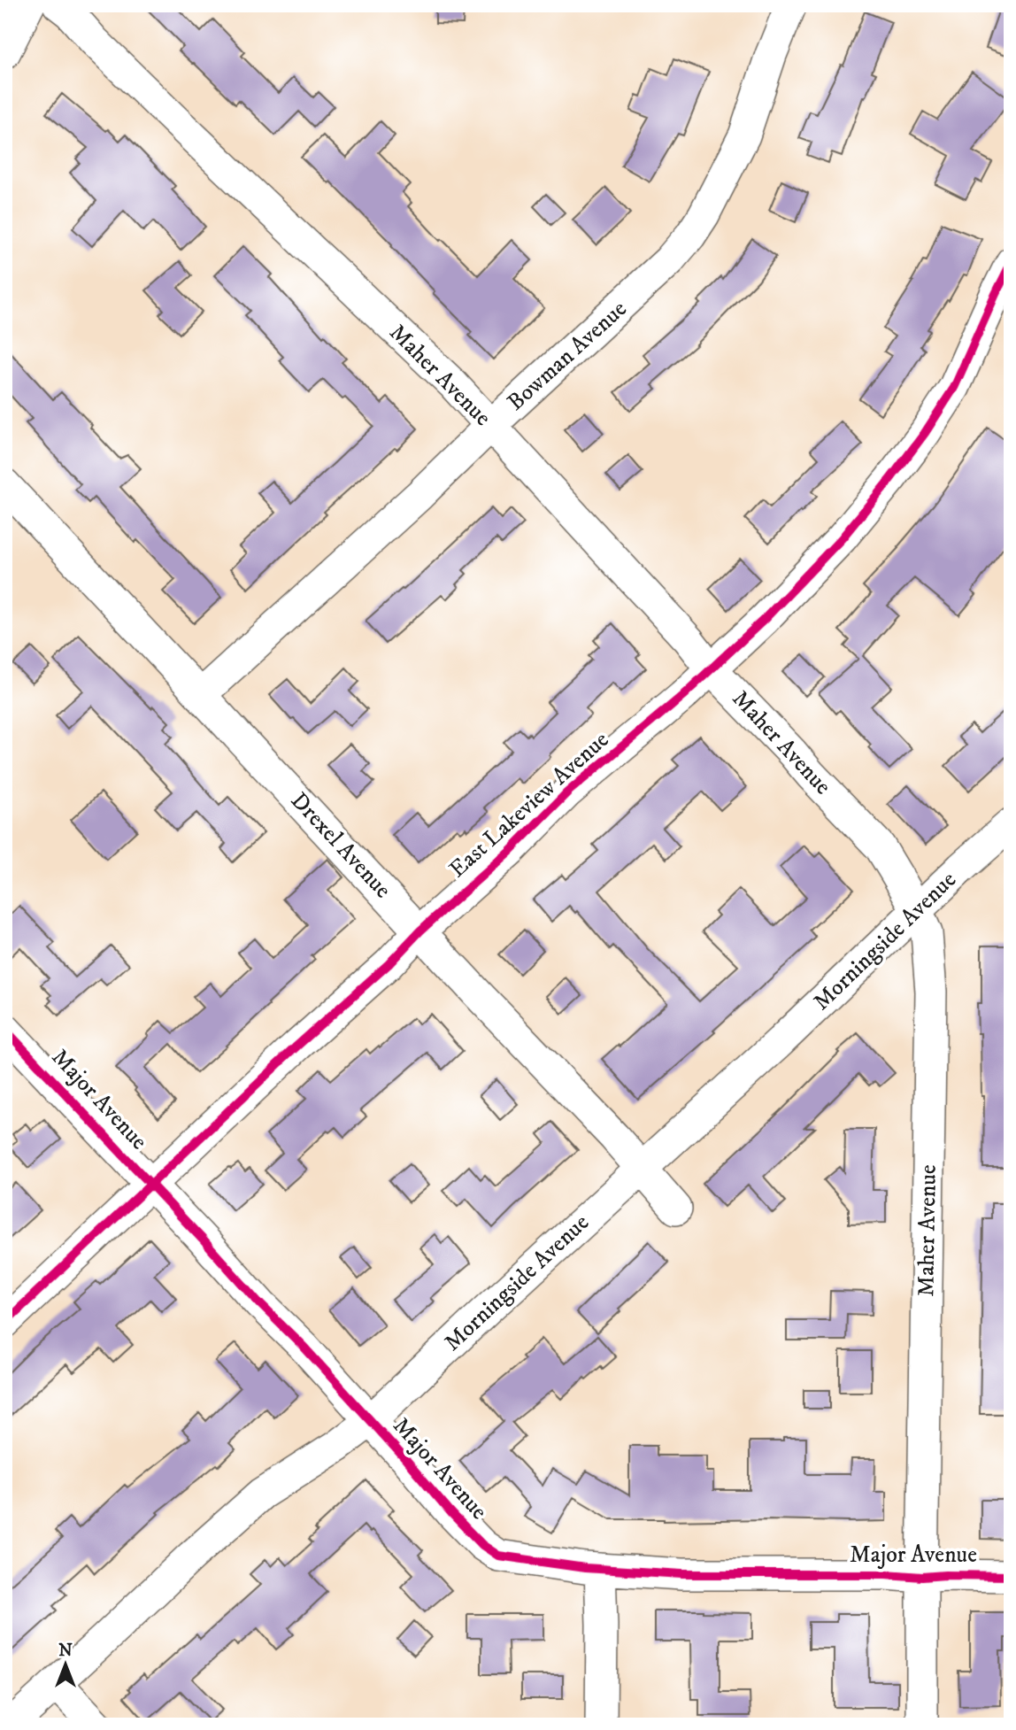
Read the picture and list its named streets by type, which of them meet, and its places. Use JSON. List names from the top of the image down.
{
  "streets": {
    "street": [
      "Bowman Avenue",
      "Maher Avenue",
      "East Lakeview Avenue",
      "Drexel Avenue",
      "Morningside Avenue",
      "Major Avenue"
    ]
  },
  "crossings": [
    ["Bowman Avenue", "Maher Avenue"],
    ["Bowman Avenue", "Drexel Avenue"],
    ["Maher Avenue", "East Lakeview Avenue"],
    ["Maher Avenue", "Morningside Avenue"],
    ["Maher Avenue", "Major Avenue"],
    ["East Lakeview Avenue", "Drexel Avenue"],
    ["East Lakeview Avenue", "Major Avenue"],
    ["Drexel Avenue", "Morningside Avenue"],
    ["Morningside Avenue", "Major Avenue"]
  ],
  "north": "top"
}
